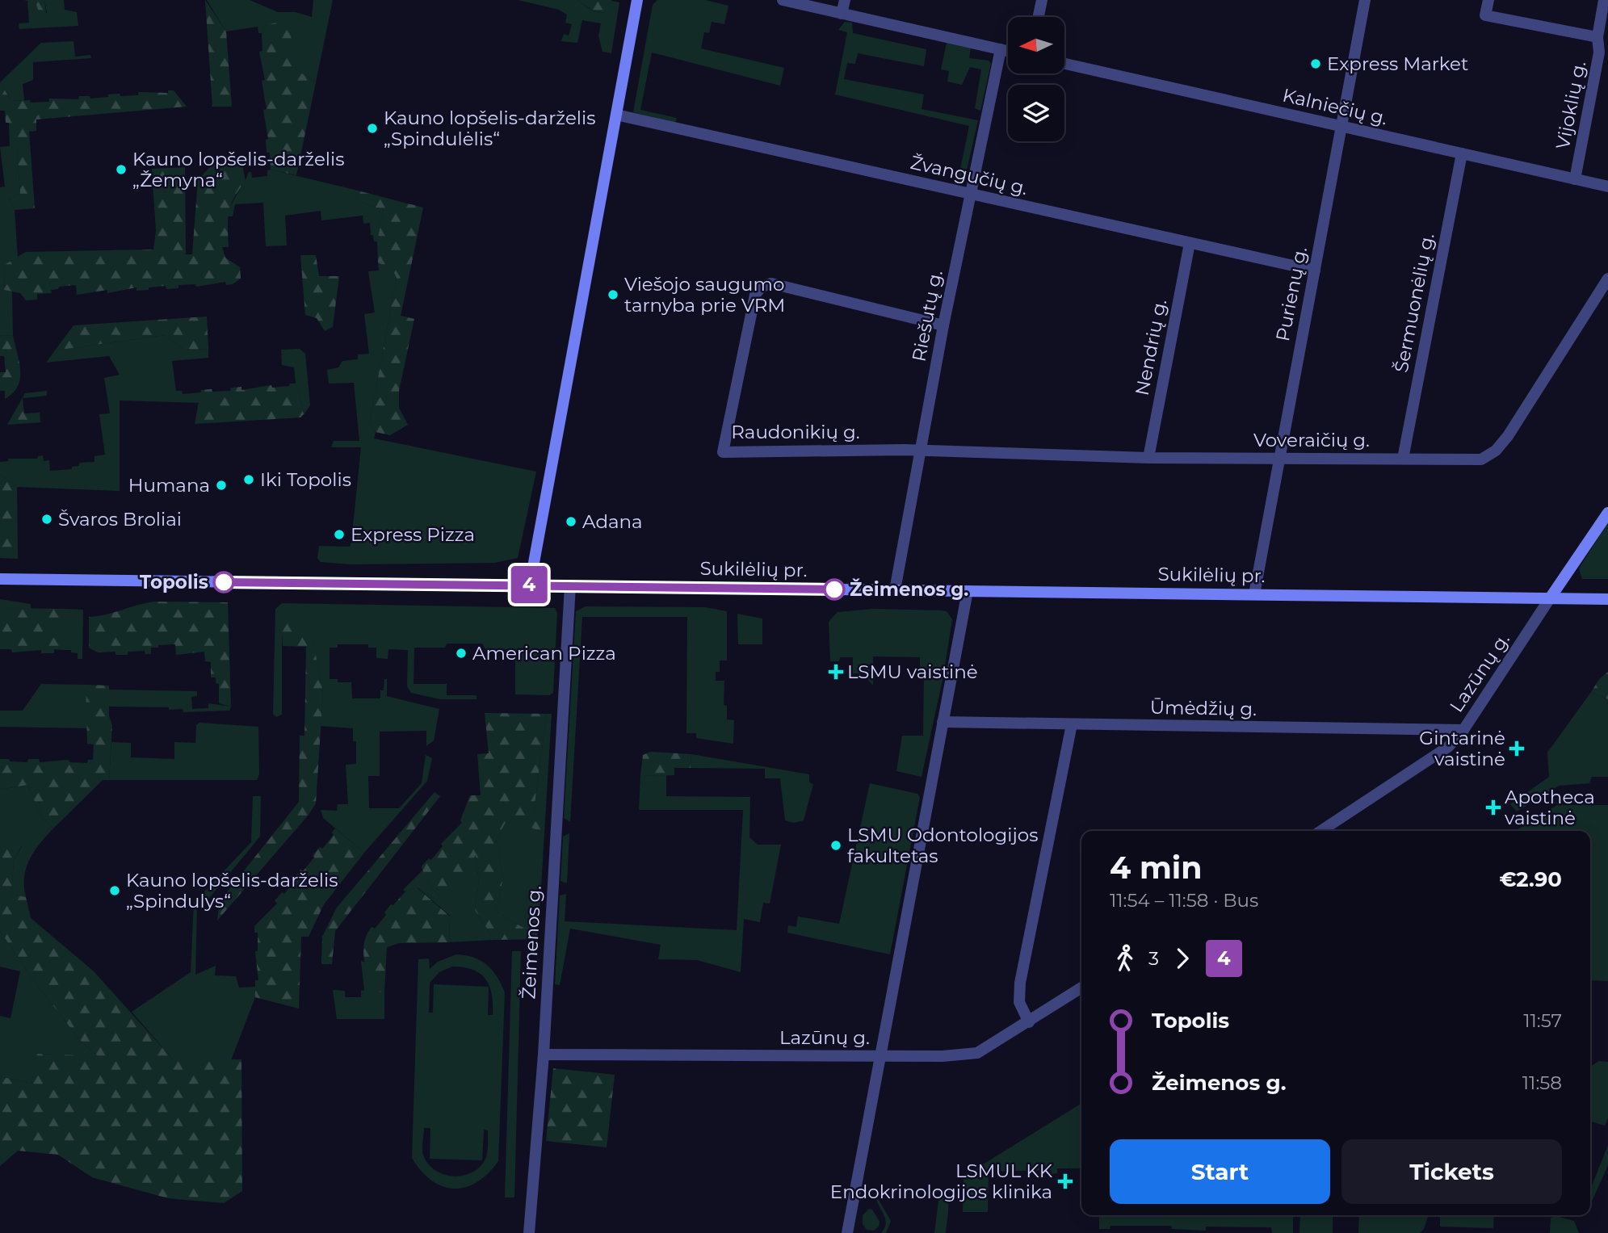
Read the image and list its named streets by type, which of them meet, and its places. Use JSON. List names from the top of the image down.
{
  "streets": {
    "main road": ["Sukilėlių pr.", "Lazūnų g."],
    "street": [
      "Vijoklių g.",
      "Kalniečių g.",
      "Žvangučių g.",
      "Purienų g.",
      "Šermuonėlių g.",
      "Riešutų g.",
      "Nendrių g.",
      "Raudonikių g.",
      "Voveraičių g.",
      "Ūmėdžių g.",
      "Žeimenos g."
    ]
  },
  "crossings": [
    ["Vijoklių g.", "Kalniečių g."],
    ["Kalniečių g.", "Purienų g."],
    ["Kalniečių g.", "Šermuonėlių g."],
    ["Žvangučių g.", "Purienų g."],
    ["Žvangučių g.", "Riešutų g."],
    ["Žvangučių g.", "Nendrių g."],
    ["Purienų g.", "Voveraičių g."],
    ["Purienų g.", "Sukilėlių pr."],
    ["Šermuonėlių g.", "Voveraičių g."],
    ["Riešutų g.", "Raudonikių g."],
    ["Riešutų g.", "Voveraičių g."],
    ["Riešutų g.", "Sukilėlių pr."],
    ["Nendrių g.", "Voveraičių g."],
    ["Raudonikių g.", "Voveraičių g."],
    ["Sukilėlių pr.", "Lazūnų g."],
    ["Sukilėlių pr.", "Žeimenos g."],
    ["Lazūnų g.", "Ūmėdžių g."],
    ["Lazūnų g.", "Žeimenos g."]
  ],
  "places": {
    "other": [
      "Express Market",
      "Kauno lopšelis-darželis „Spindulėlis“",
      "Kauno lopšelis-darželis „Žemyna“",
      "Viešojo saugumo tarnyba prie VRM",
      "Iki Topolis",
      "Humana",
      "Švaros Broliai",
      "Adana",
      "Express Pizza",
      "Topolis",
      "Žeimenos g.",
      "American Pizza",
      "LSMU Odontologijos fakultetas",
      "Kauno lopšelis-darželis „Spindulys“"
    ],
    "health": [
      "LSMU vaistinė",
      "Gintarinė vaistinė",
      "Apotheca vaistinė",
      "LSMUL KK Endokrinologijos klinika"
    ]
  },
  "lines": ["bus line 4"],
  "north": "left",
  "page": {
    "on_map": "4",
    "heading": ["4 min", "11:54 – 11:58 · Bus", "€2.90"],
    "legs": ["3", "4"],
    "list": [
      {
        "name": "Topolis",
        "value": "11:57"
      },
      {
        "name": "Žeimenos g.",
        "value": "11:58"
      }
    ],
    "buttons": ["Start", "Tickets"]
  }
}
